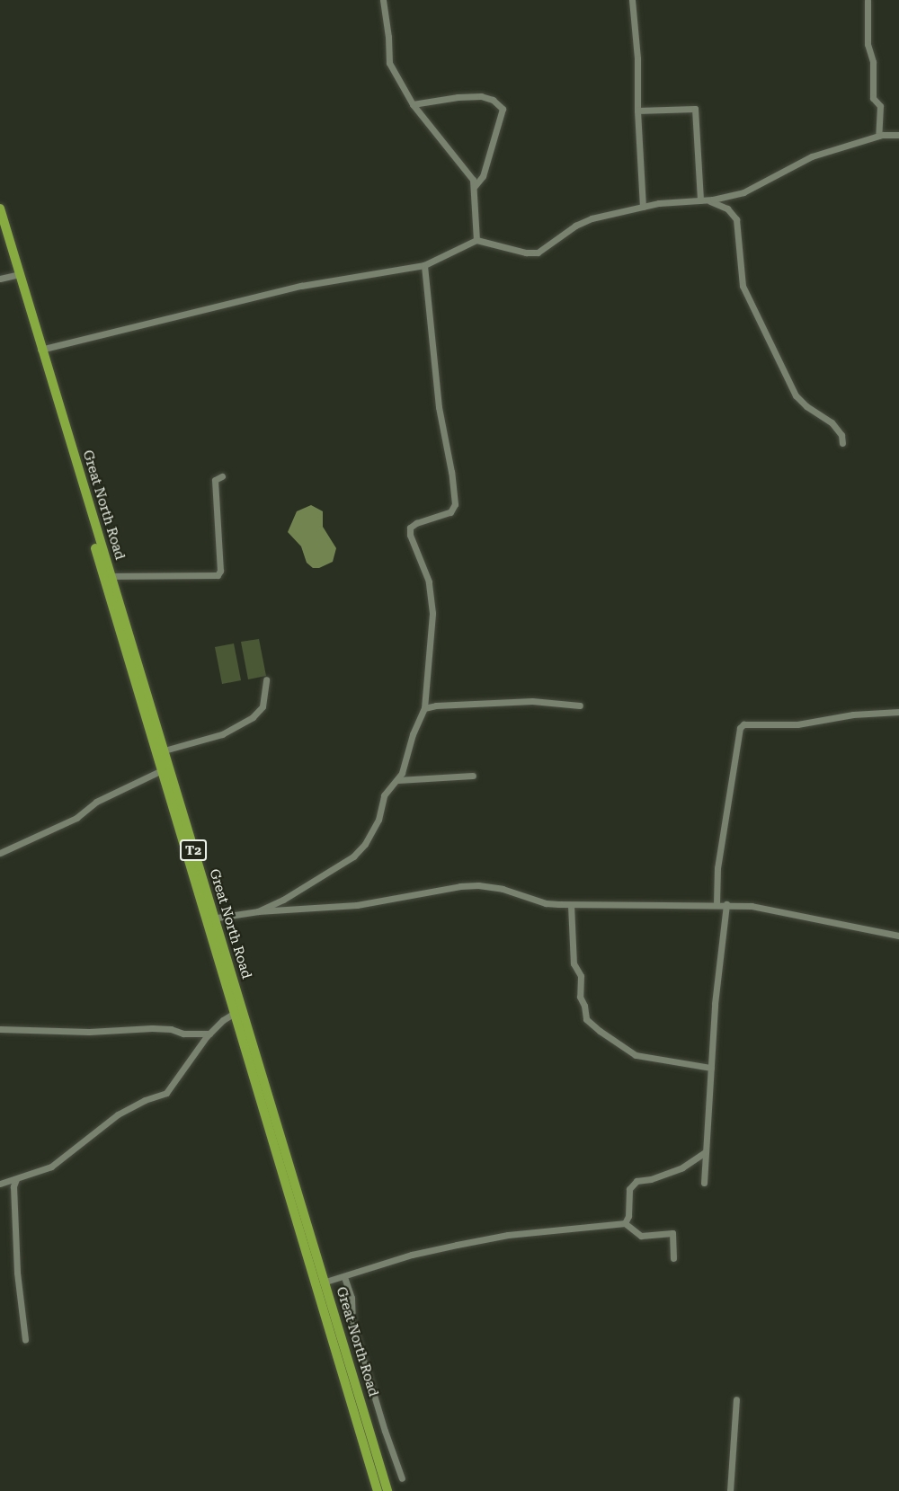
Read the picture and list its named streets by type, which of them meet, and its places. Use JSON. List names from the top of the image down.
{
  "streets": {
    "highway": ["Great North Road", "T2"]
  }
}
